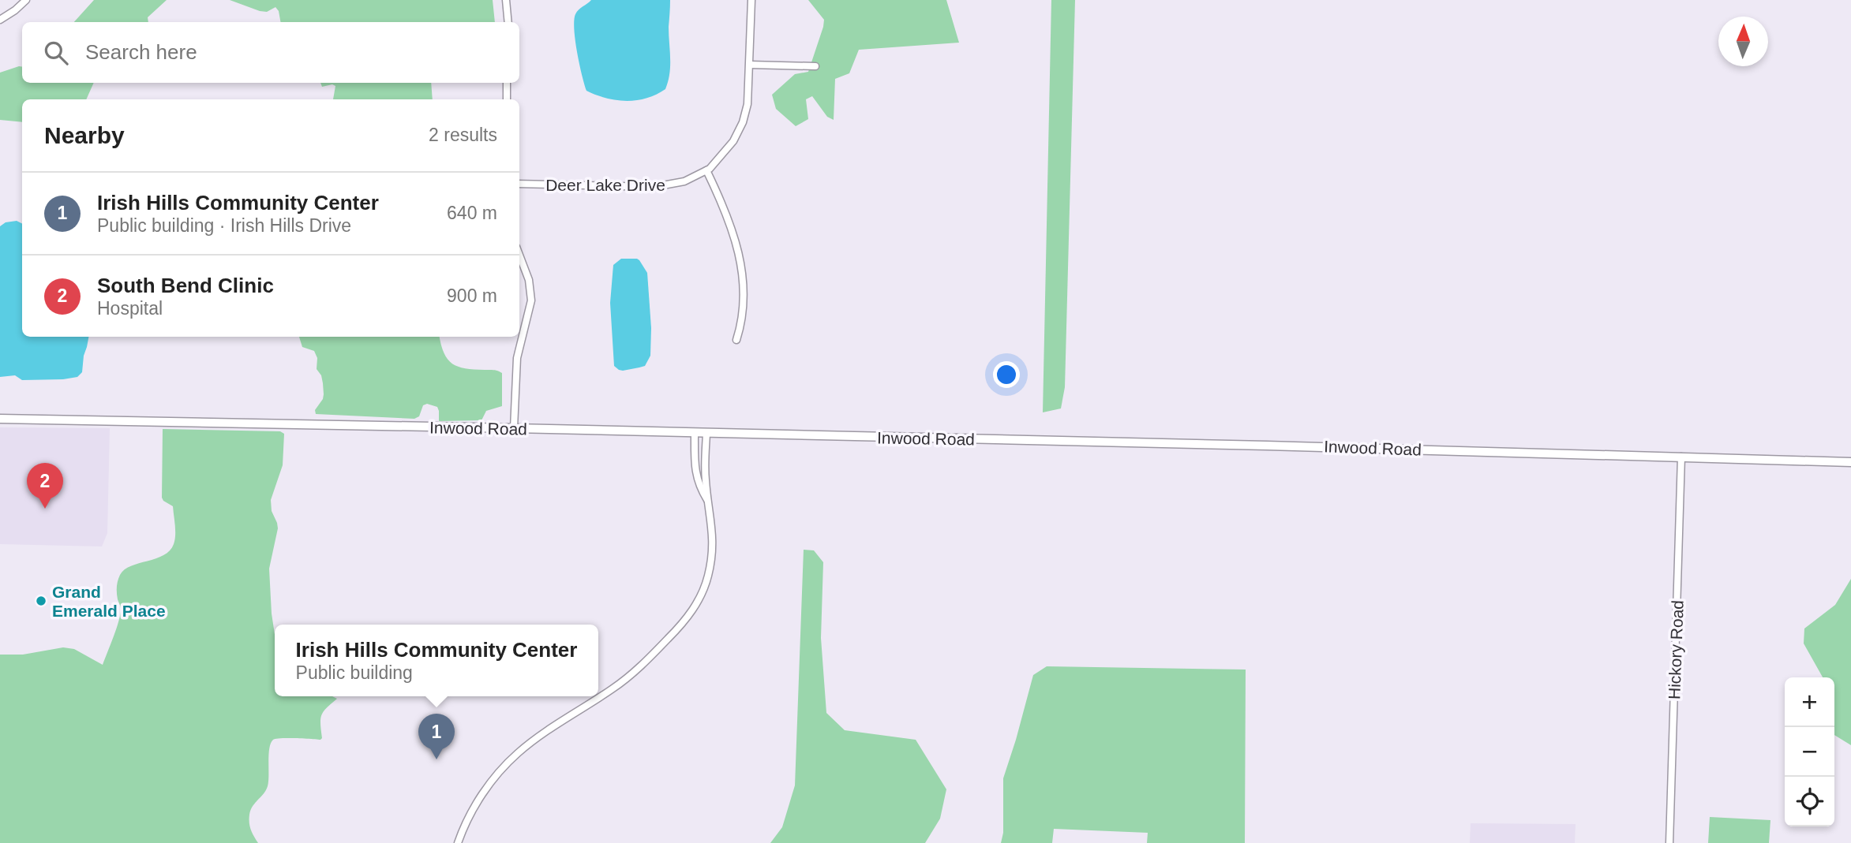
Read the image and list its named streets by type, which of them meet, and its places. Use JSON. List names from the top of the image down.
{
  "streets": {
    "street": ["Deer Lake Drive", "Inwood Road", "Hickory Road"]
  },
  "crossings": [
    ["Inwood Road", "Hickory Road"]
  ],
  "places": ["Grand Emerald Place"],
  "north": "top",
  "page": {
    "search": "Search here",
    "heading": ["Nearby", "2 results"],
    "list": [
      {
        "mark": "1",
        "name": "Irish Hills Community Center",
        "note": "Public building · Irish Hills Drive",
        "value": "640 m"
      },
      {
        "mark": "2",
        "name": "South Bend Clinic",
        "note": "Hospital",
        "value": "900 m"
      }
    ],
    "pins": ["2", "1"],
    "popup": ["Irish Hills Community Center", "Public building"],
    "map_buttons": ["+", "−"]
  }
}
